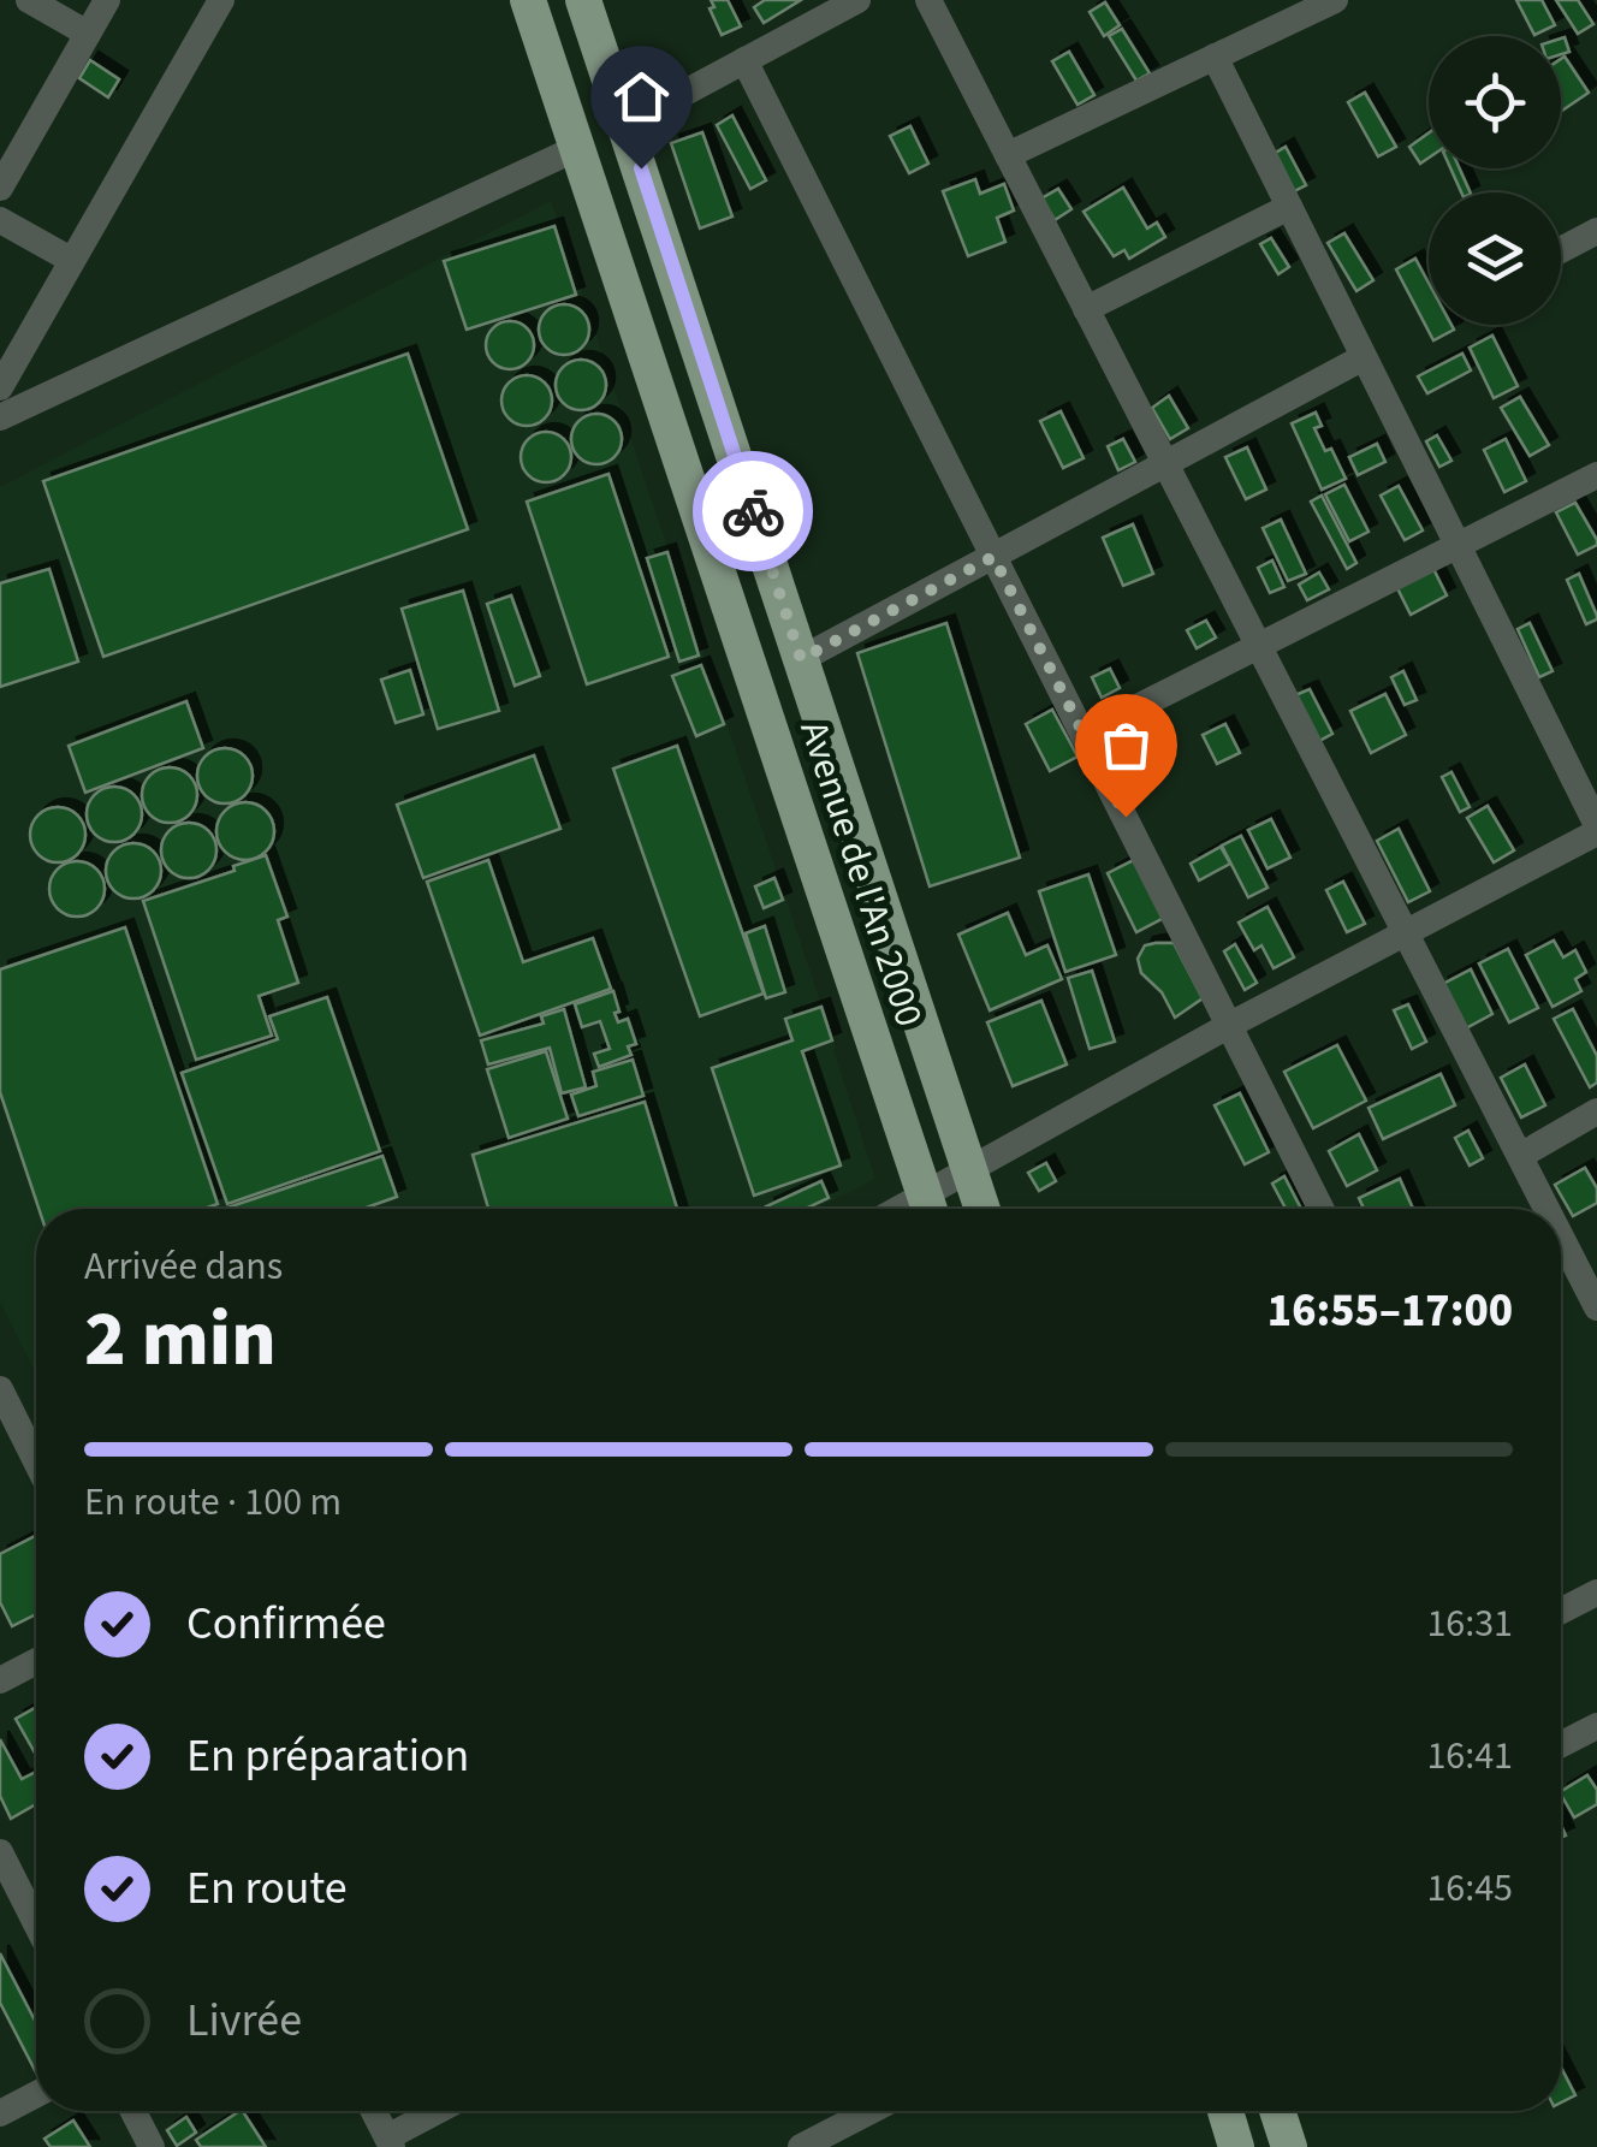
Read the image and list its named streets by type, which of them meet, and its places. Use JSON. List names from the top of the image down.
{
  "streets": {
    "main road": ["Avenue de l'An 2000"]
  },
  "page": {
    "heading": ["2 min", "Arrivée dans", "16:55–17:00"],
    "bar": "En route · 100 m",
    "list": [
      ["Confirmée", "16:31"],
      ["En préparation", "16:41"],
      ["En route", "16:45"],
      "Livrée"
    ]
  }
}
